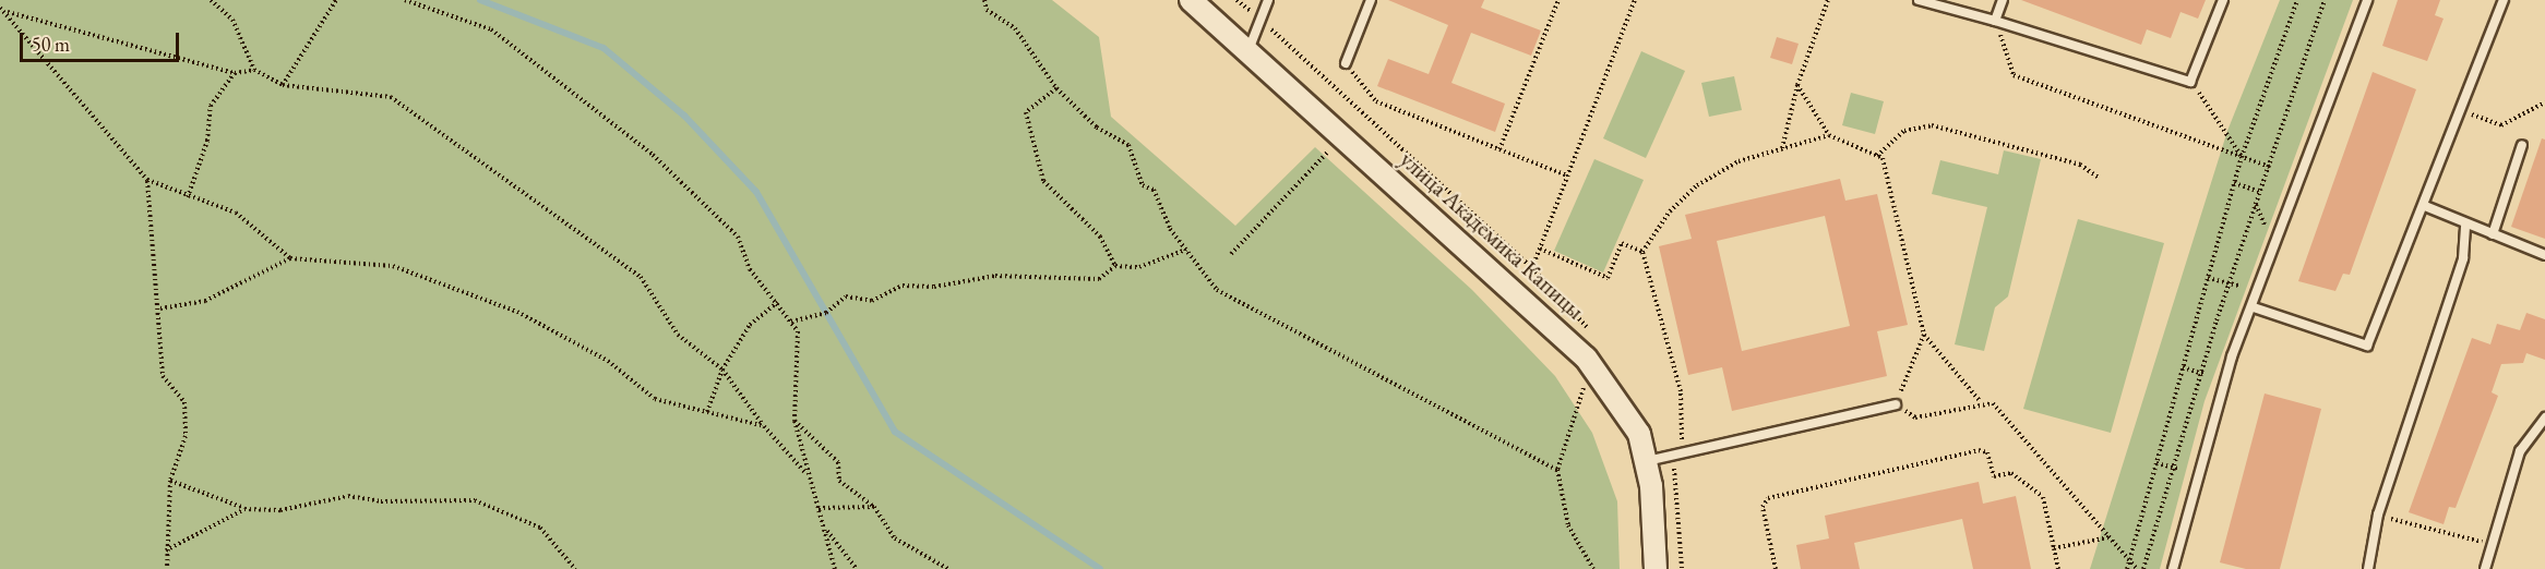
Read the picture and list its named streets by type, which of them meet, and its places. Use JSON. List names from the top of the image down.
{
  "streets": {
    "street": ["улица Академика Капицы"]
  },
  "scale_bar": "50 m"
}
